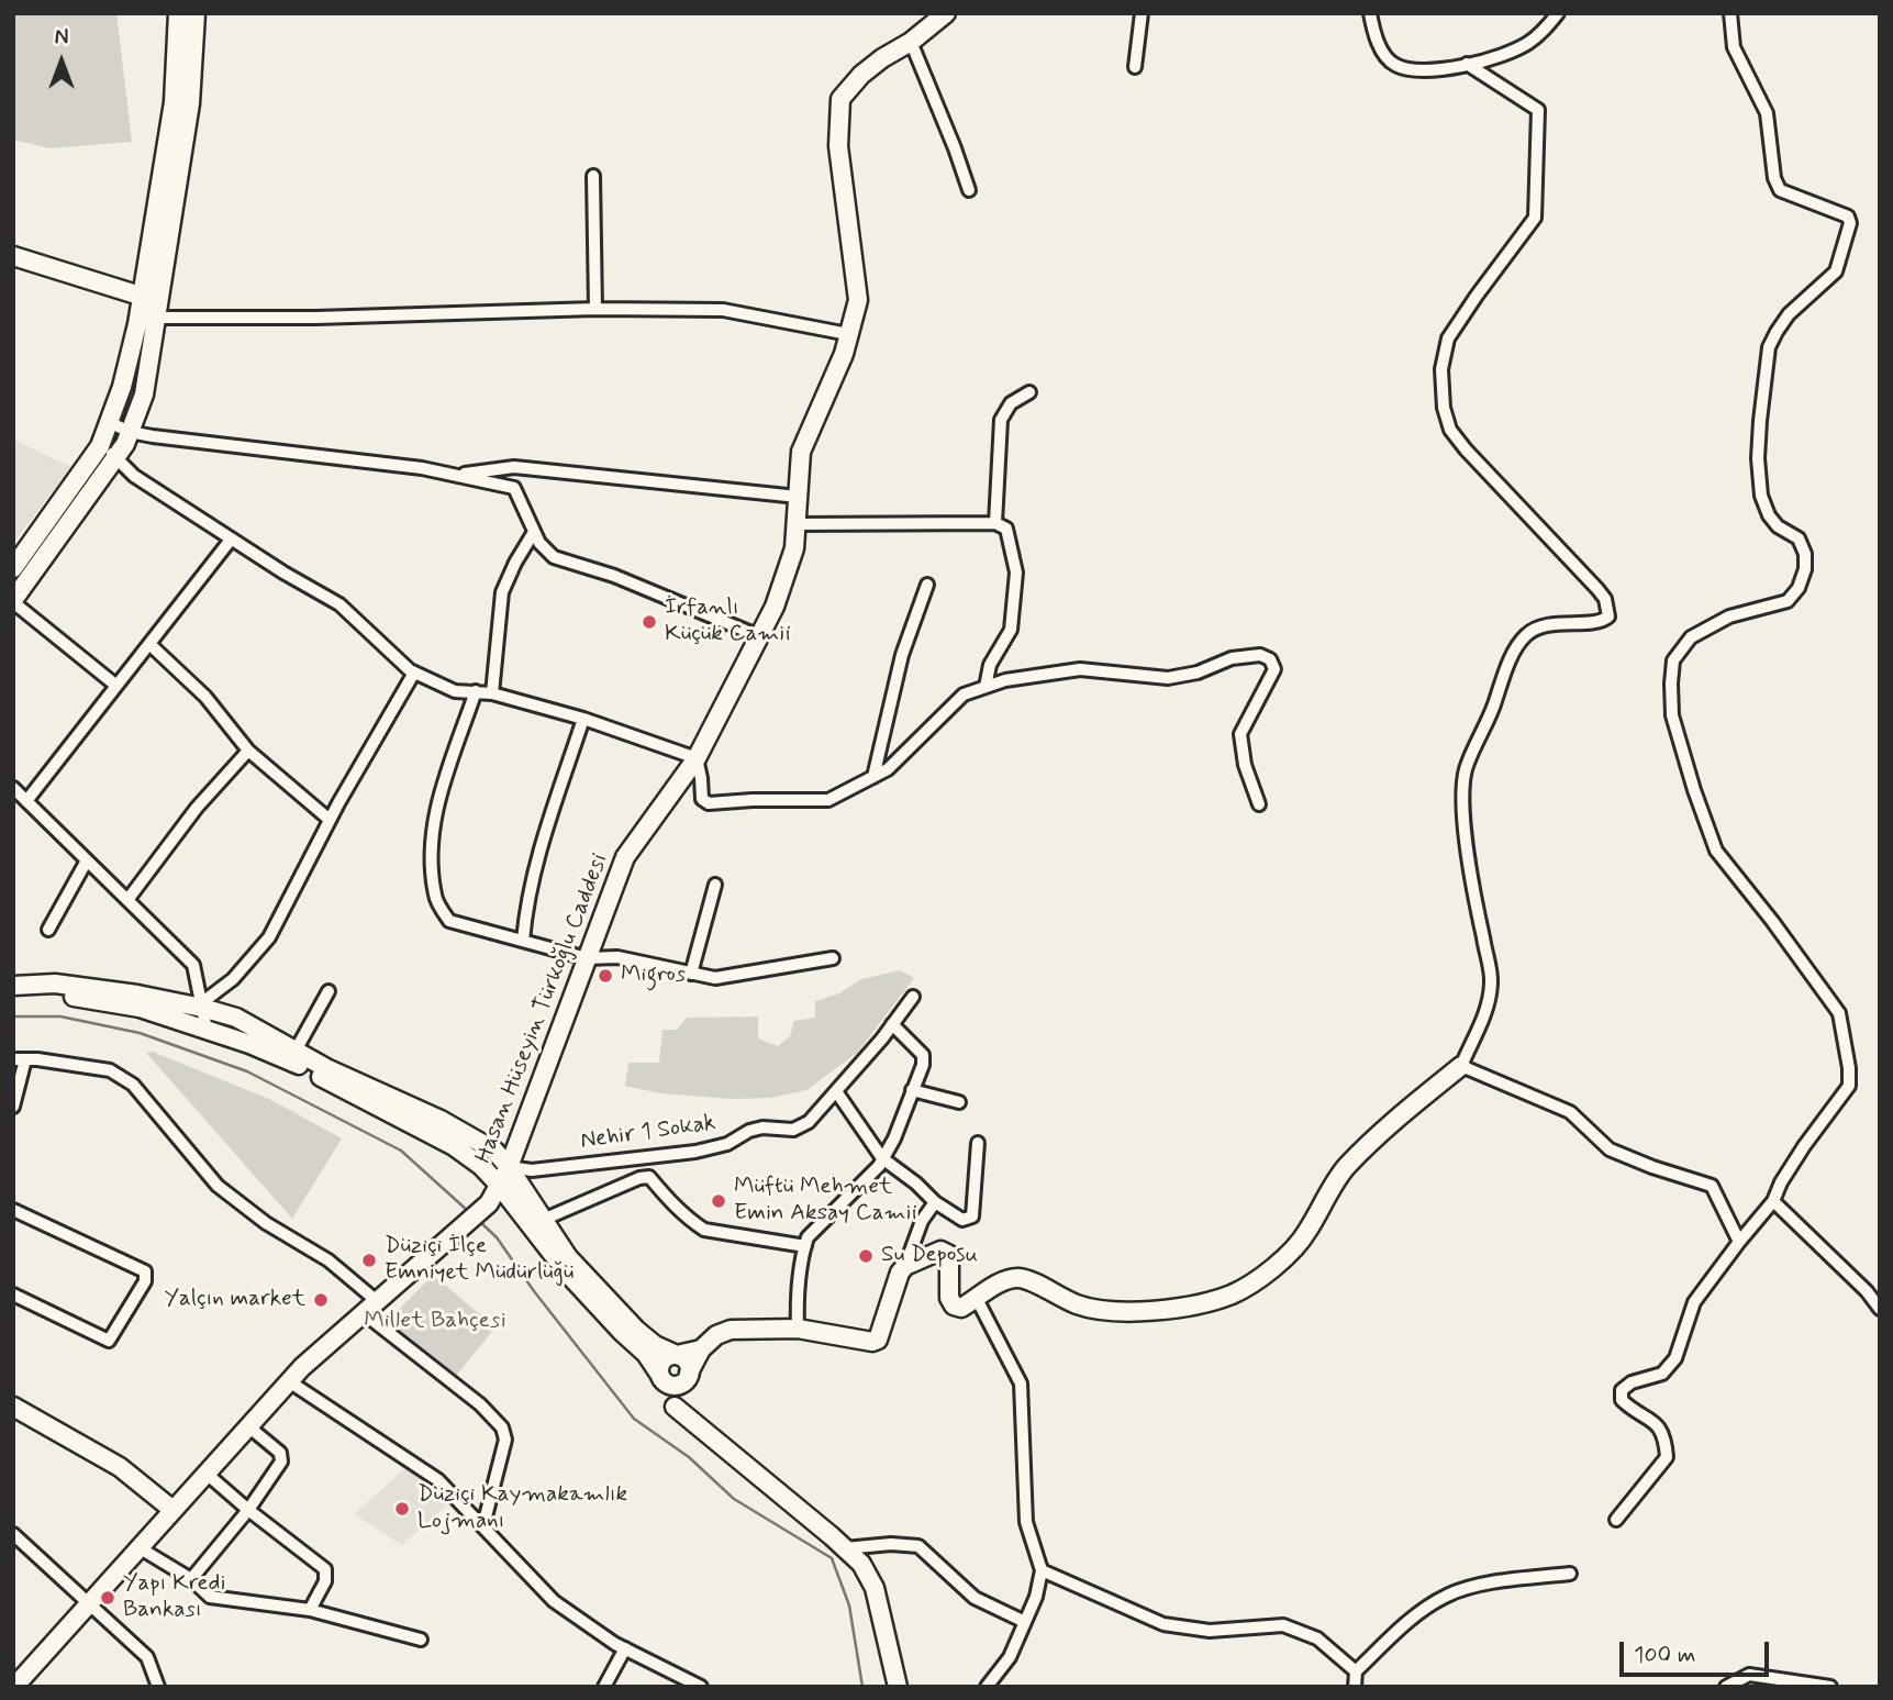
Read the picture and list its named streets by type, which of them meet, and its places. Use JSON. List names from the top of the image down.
{
  "streets": {
    "street": ["Hasan Hüseyin Türkoğlu Caddesi", "Nehir 1 Sokak"]
  },
  "crossings": [
    ["Hasan Hüseyin Türkoğlu Caddesi", "Nehir 1 Sokak"]
  ],
  "parks": ["Millet Bahçesi"],
  "places": [
    "İrfanlı Küçük Camii",
    "Migros",
    "Müftü Mehmet Emin Aksay Camii",
    "Su Deposu",
    "Düziçi İlçe Emniyet Müdürlüğü",
    "Yalçın market",
    "Düziçi Kaymakamlık Lojmanı",
    "Yapı Kredi Bankası"
  ],
  "scale_bar": "100 m",
  "north": "top"
}
